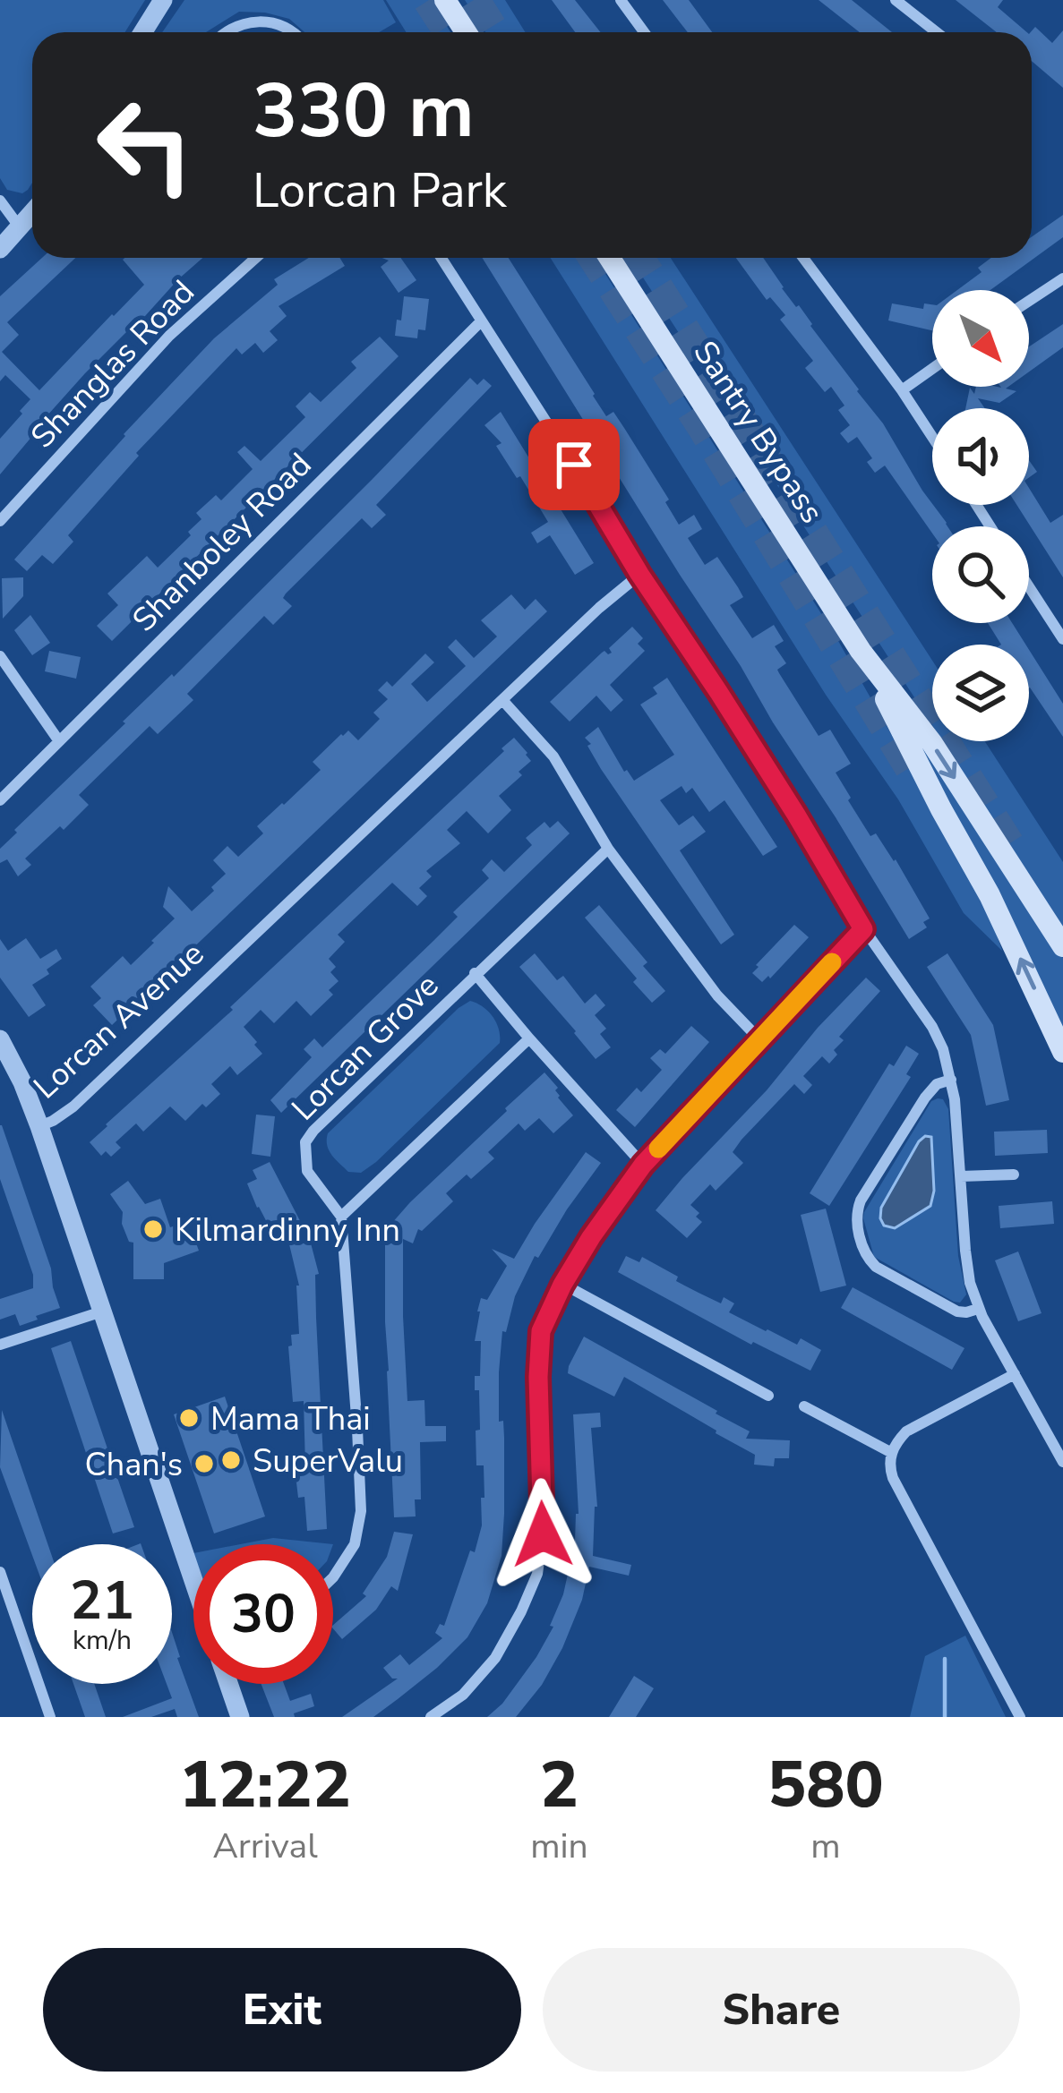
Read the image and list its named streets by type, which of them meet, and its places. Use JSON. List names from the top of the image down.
{
  "streets": {
    "main road": ["Santry Bypass"],
    "street": [
      "Shanglas Road",
      "Shanboley Road",
      "Lorcan Avenue",
      "Lorcan Grove"
    ]
  },
  "places": [
    "Kilmardinny Inn",
    "Mama Thai",
    "SuperValu",
    "Chan's"
  ],
  "north": "bottom right",
  "page": {
    "turn": ["330 m", "Lorcan Park"],
    "speed": "21 km/h",
    "limit": "30",
    "eta": [
      "12:22",
      "Arrival",
      "2",
      "min",
      "580",
      "m"
    ],
    "buttons": ["Exit", "Share"]
  }
}
